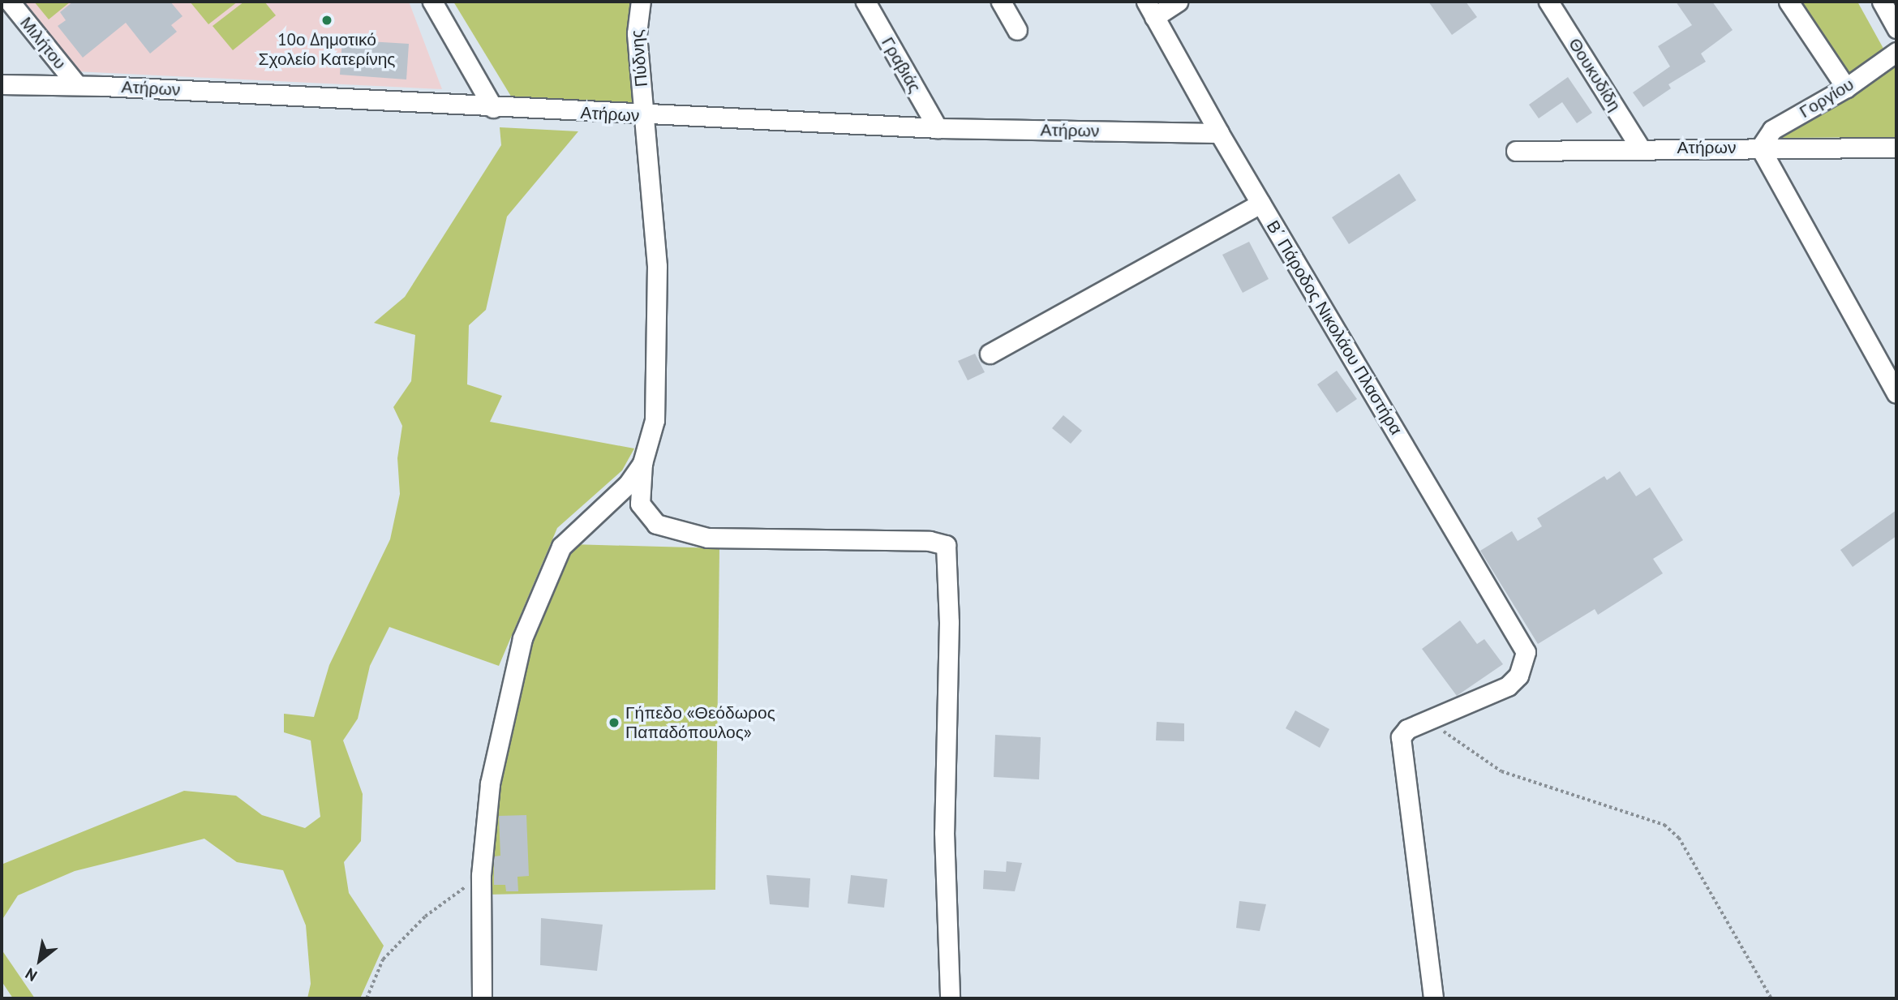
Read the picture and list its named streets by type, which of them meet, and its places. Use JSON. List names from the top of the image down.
{
  "streets": {
    "street": [
      "Μιλήτου",
      "Πύδνης",
      "Γραβιάς",
      "Θουκυδίδη",
      "Ατήρων",
      "Γοργίου",
      "Β΄ Πάροδος Νικολάου Πλαστήρα"
    ]
  },
  "crossings": [
    ["Μιλήτου", "Ατήρων"],
    ["Πύδνης", "Ατήρων"],
    ["Γραβιάς", "Ατήρων"],
    ["Θουκυδίδη", "Ατήρων"],
    ["Ατήρων", "Γοργίου"],
    ["Ατήρων", "Β΄ Πάροδος Νικολάου Πλαστήρα"]
  ],
  "places": ["10ο Δημοτικό Σχολείο Κατερίνης", "Γήπεδο «Θεόδωρος Παπαδόπουλος»"],
  "north": "bottom left"
}
